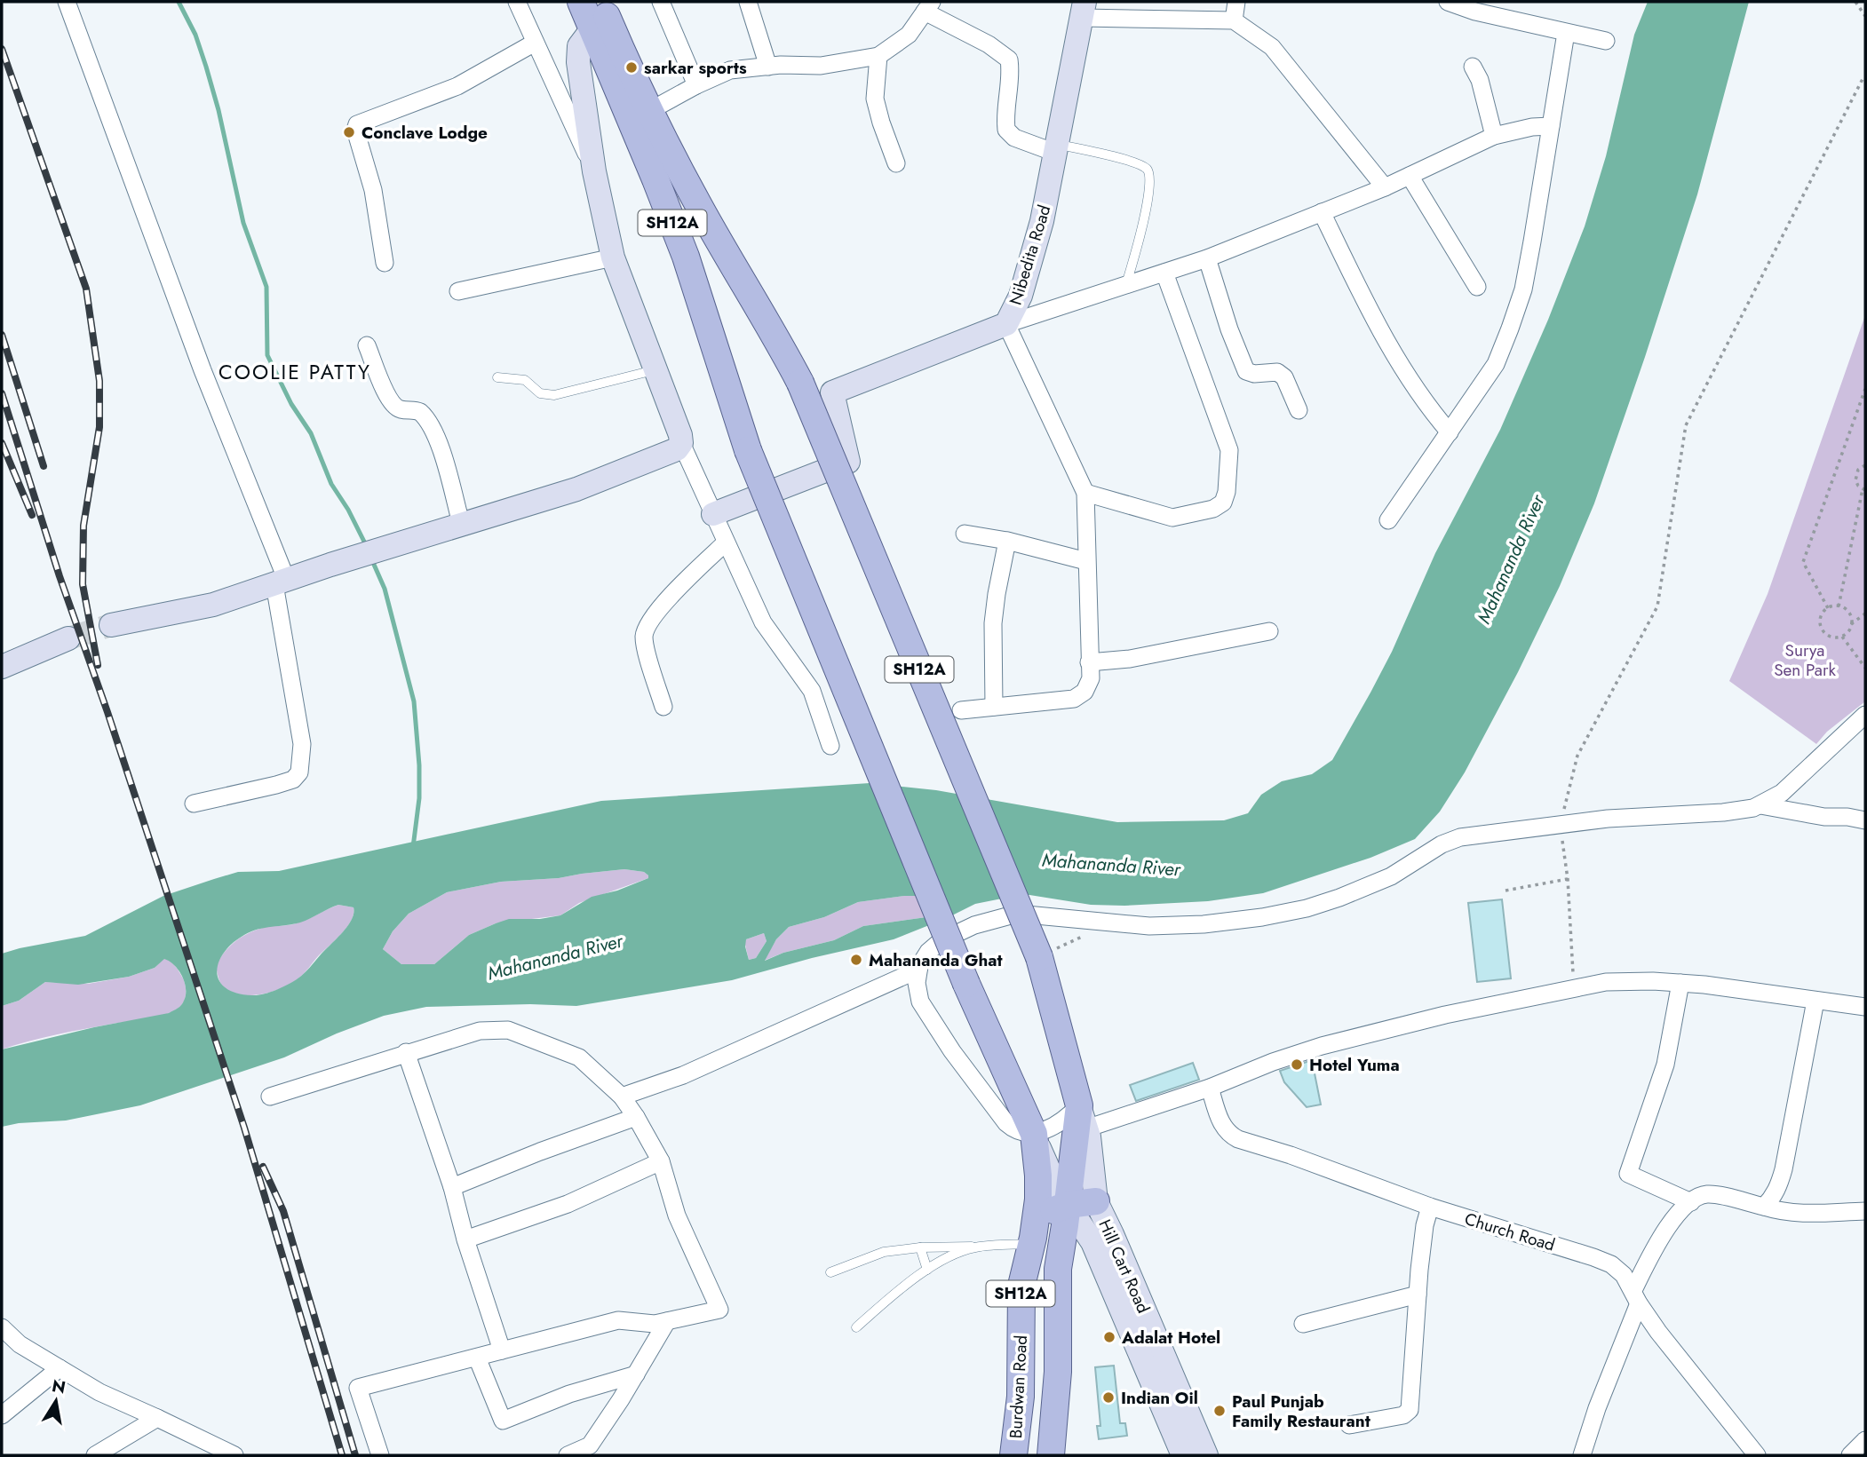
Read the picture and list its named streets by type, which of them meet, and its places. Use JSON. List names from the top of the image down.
{
  "streets": {
    "main road": ["SH12A", "Hill Cart Road", "Burdwan Road"],
    "street": ["Nibedita Road", "Church Road"]
  },
  "crossings": [
    ["SH12A", "Hill Cart Road"],
    ["Hill Cart Road", "Burdwan Road"]
  ],
  "districts": ["COOLIE PATTY"],
  "water": ["Mahananda River"],
  "parks": ["Surya Sen Park"],
  "places": [
    "sarkar sports",
    "Conclave Lodge",
    "Mahananda Ghat",
    "Hotel Yuma",
    "Adalat Hotel",
    "Indian Oil",
    "Paul Punjab Family Restaurant"
  ],
  "north": "top"
}
